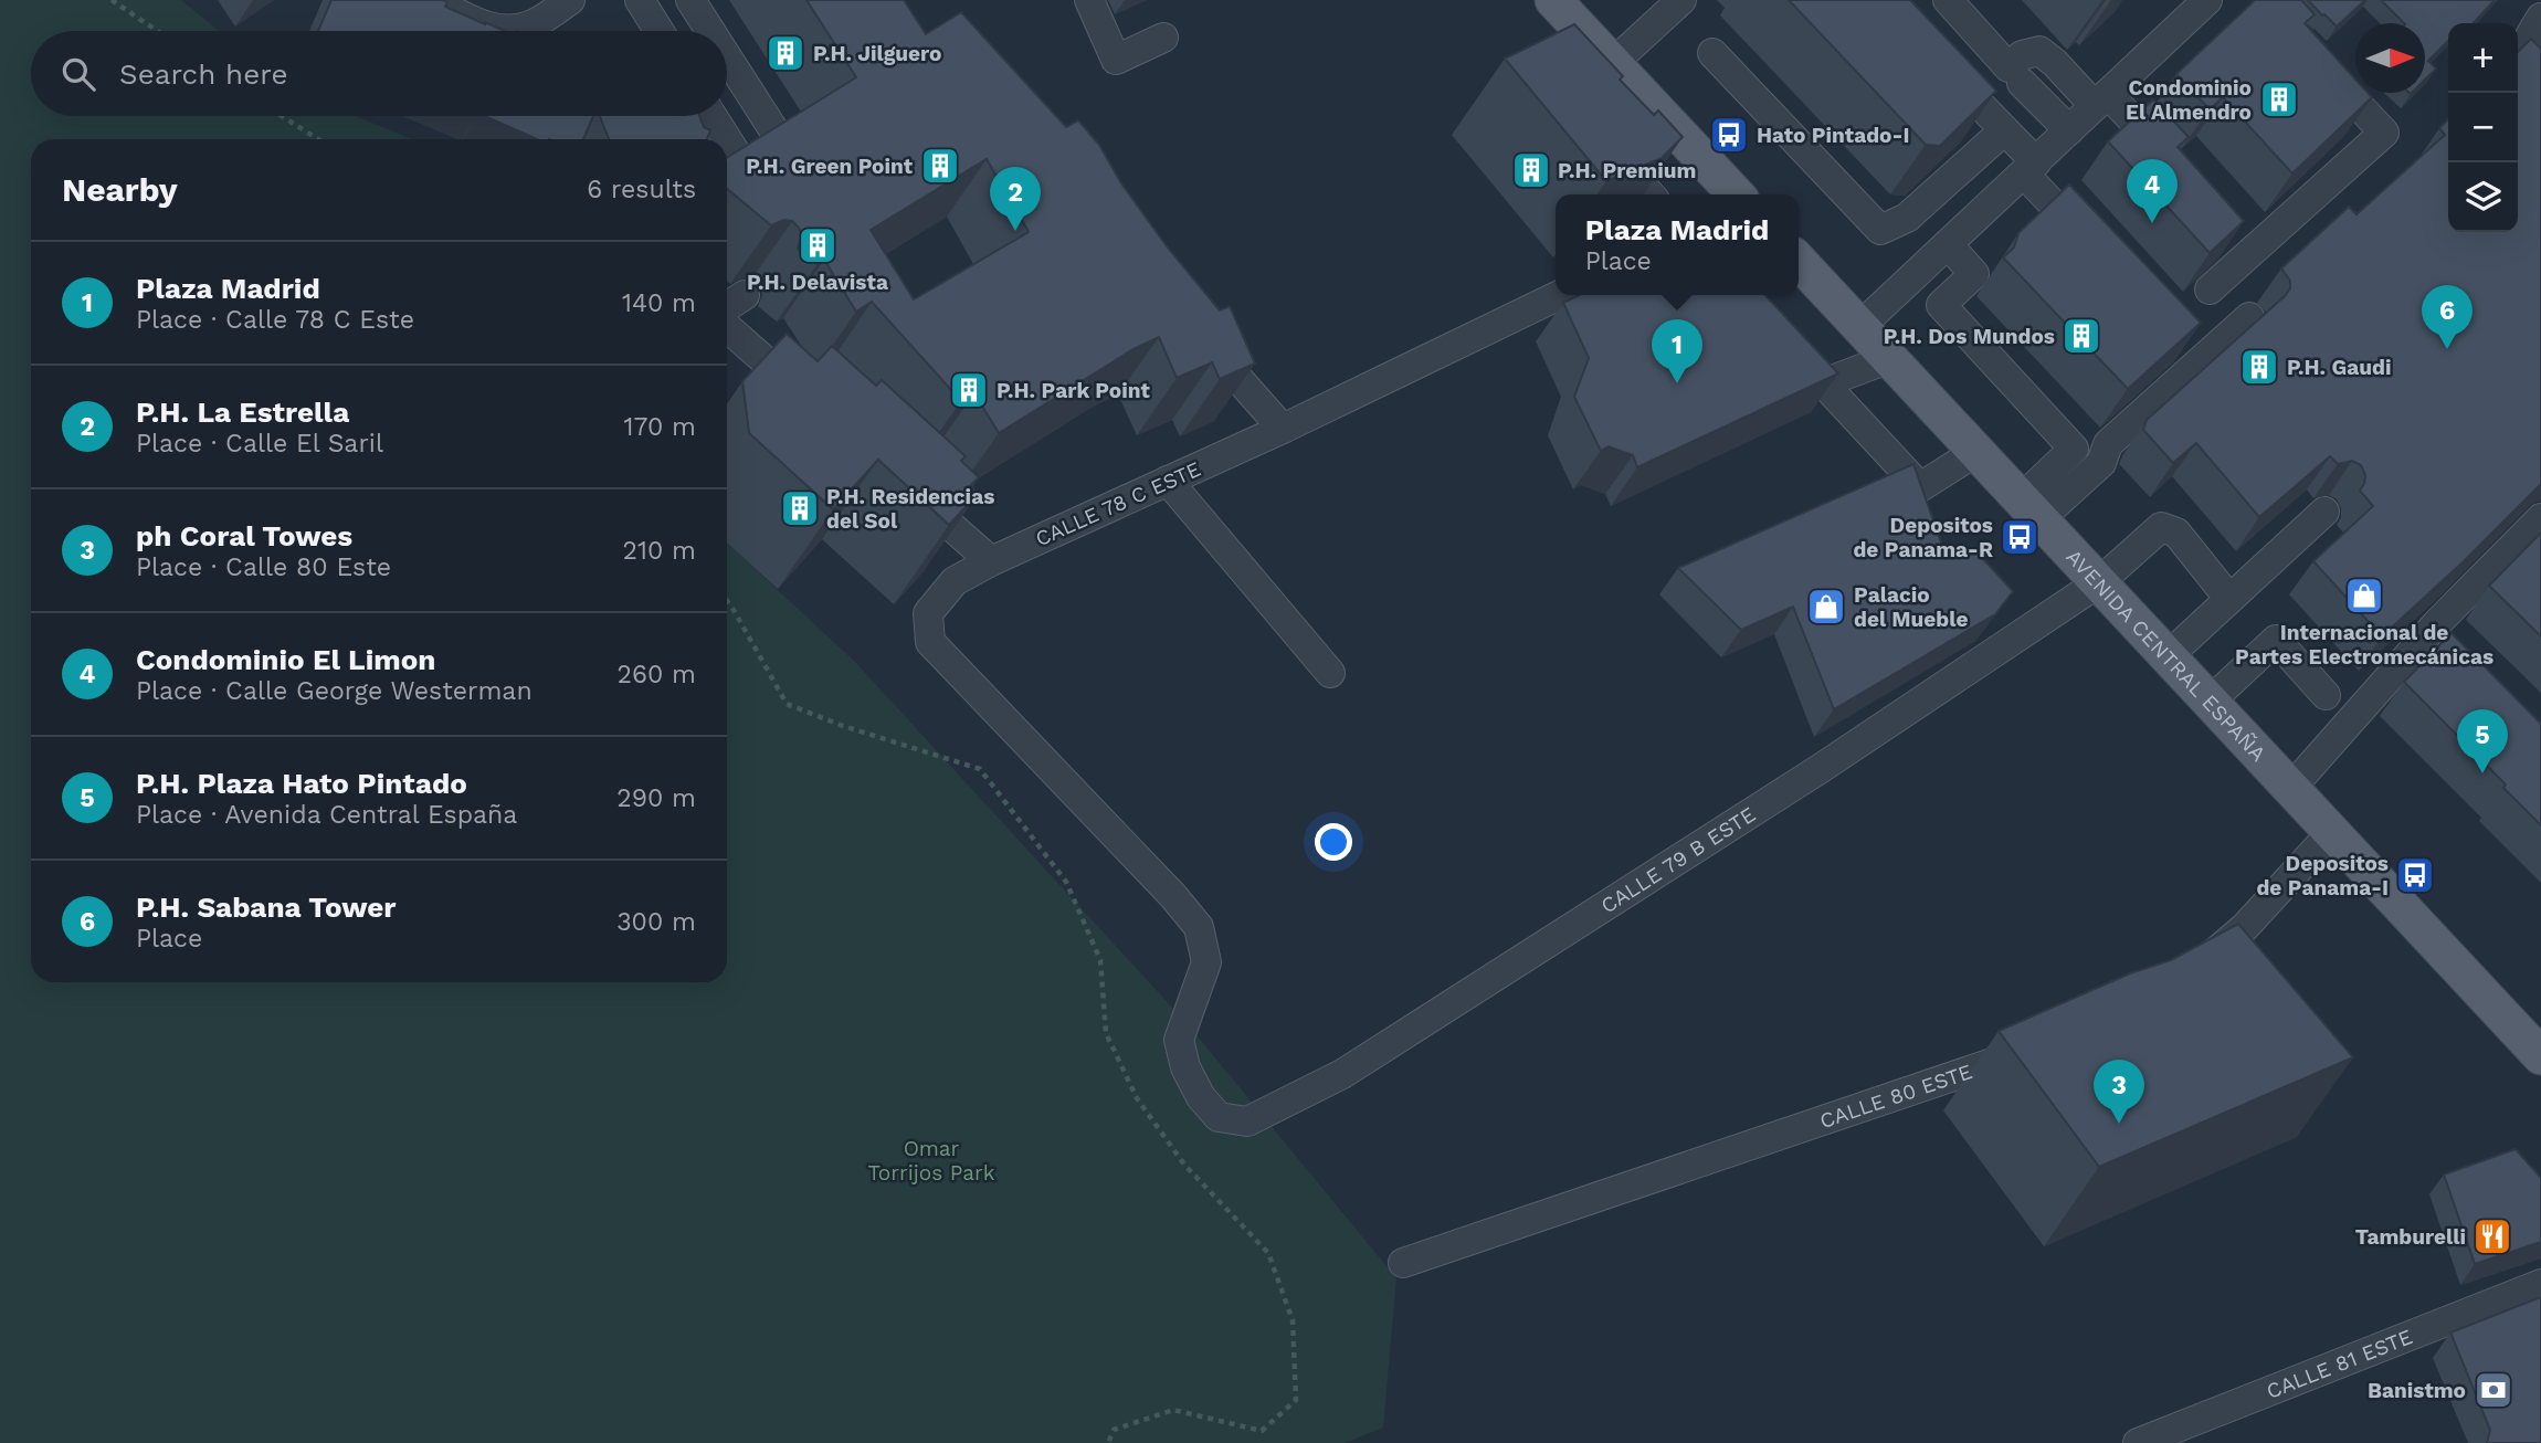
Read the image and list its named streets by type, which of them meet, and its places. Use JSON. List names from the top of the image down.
{
  "streets": {
    "main road": ["AVENIDA CENTRAL ESPAÑA"],
    "street": [
      "CALLE 78 C ESTE",
      "CALLE 79 B ESTE",
      "CALLE 80 ESTE",
      "CALLE 81 ESTE"
    ]
  },
  "crossings": [
    ["CALLE 78 C ESTE", "CALLE 79 B ESTE"],
    ["AVENIDA CENTRAL ESPAÑA", "CALLE 79 B ESTE"]
  ],
  "parks": ["Omar Torrijos Park"],
  "places": {
    "building": [
      "P.H. Jilguero",
      "Condominio El Almendro",
      "P.H. Green Point",
      "P.H. Premium",
      "P.H. Delavista",
      "P.H. Dos Mundos",
      "P.H. Gaudi",
      "P.H. Park Point",
      "P.H. Residencias del Sol"
    ],
    "bus stop": ["Hato Pintado-I", "Depositos de Panama-R", "Depositos de Panama-I"],
    "shop": ["Internacional de Partes Electromecánicas", "Palacio del Mueble"],
    "restaurant": ["Tamburelli"],
    "bank": ["Banistmo"]
  },
  "north": "right",
  "page": {
    "map_buttons": ["+", "−"],
    "search": "Search here",
    "heading": ["Nearby", "6 results"],
    "pins": [
      "4",
      "2",
      "6",
      "1",
      "5",
      "3"
    ],
    "popup": ["Plaza Madrid", "Place"],
    "list": [
      {
        "mark": "1",
        "name": "Plaza Madrid",
        "note": "Place · Calle 78 C Este",
        "value": "140 m"
      },
      {
        "mark": "2",
        "name": "P.H. La Estrella",
        "note": "Place · Calle El Saril",
        "value": "170 m"
      },
      {
        "mark": "3",
        "name": "ph Coral Towes",
        "note": "Place · Calle 80 Este",
        "value": "210 m"
      },
      {
        "mark": "4",
        "name": "Condominio El Limon",
        "note": "Place · Calle George Westerman",
        "value": "260 m"
      },
      {
        "mark": "5",
        "name": "P.H. Plaza Hato Pintado",
        "note": "Place · Avenida Central España",
        "value": "290 m"
      },
      {
        "mark": "6",
        "name": "P.H. Sabana Tower",
        "note": "Place",
        "value": "300 m"
      }
    ]
  }
}
